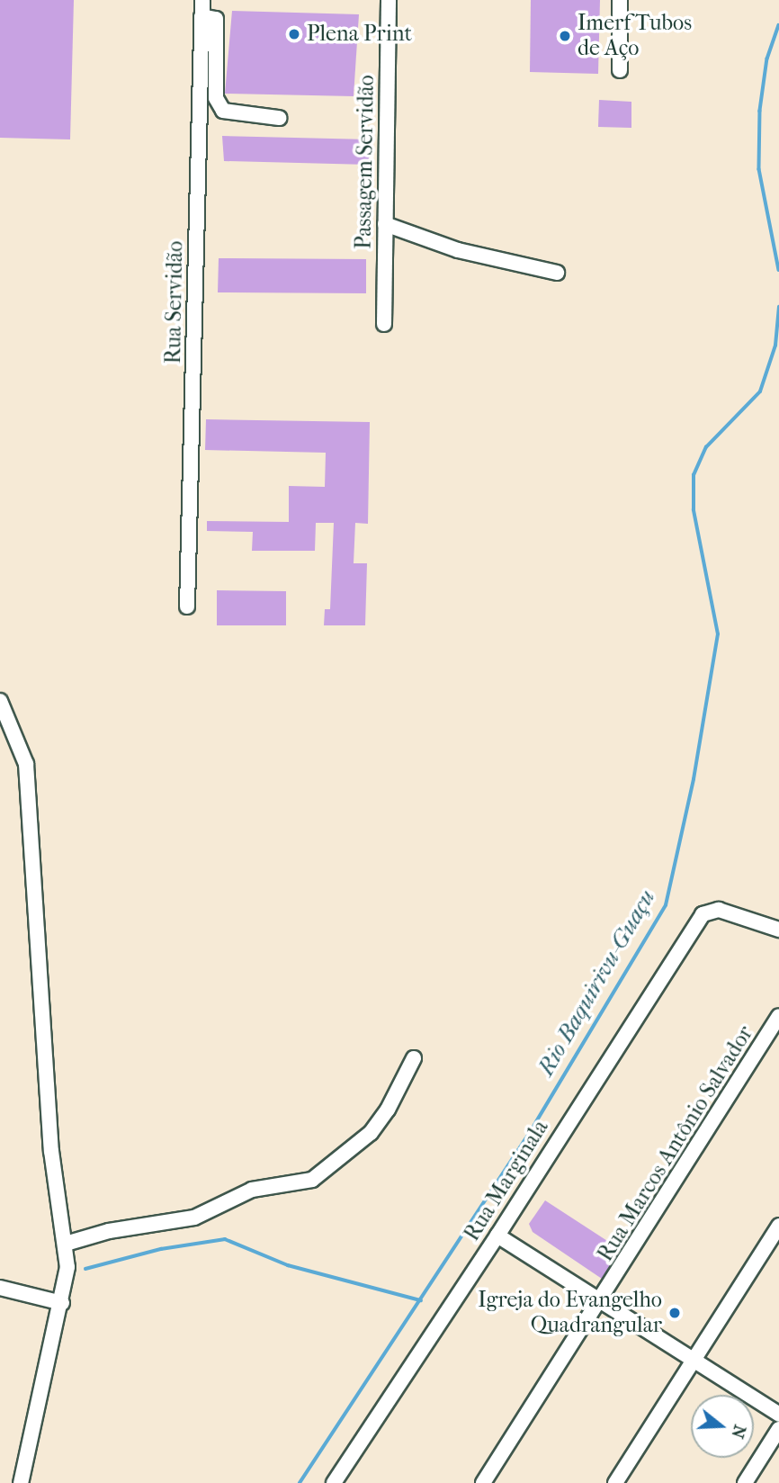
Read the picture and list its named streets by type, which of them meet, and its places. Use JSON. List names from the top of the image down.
{
  "streets": {
    "street": [
      "Passagem Servidão",
      "Rua Servidão",
      "Rua Marcos Antônio Salvador",
      "Rua Marginala"
    ]
  },
  "water": ["Rio Baquirivu-Guaçu"],
  "places": ["Plena Print", "Imerf Tubos de Aço", "Igreja do Evangelho Quadrangular"],
  "north": "right"
}
